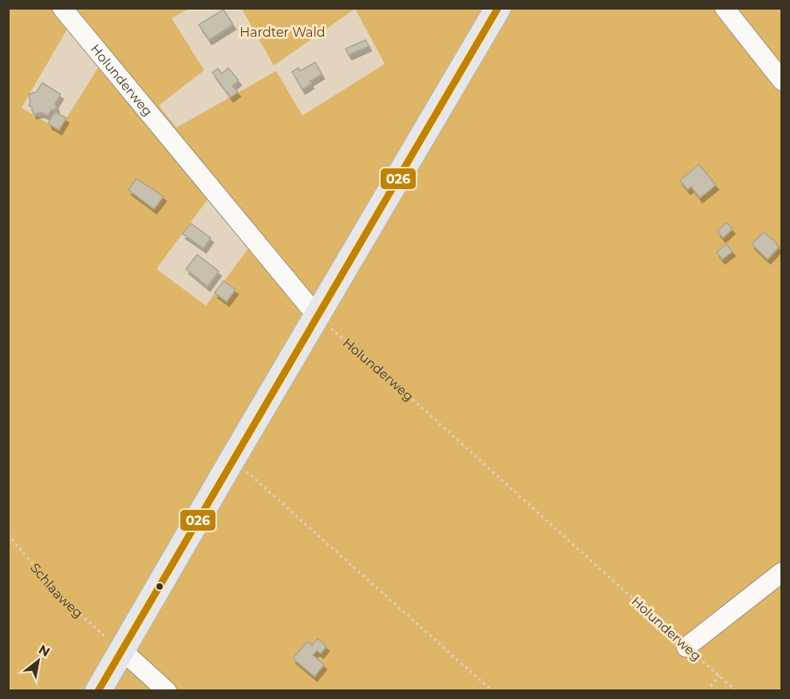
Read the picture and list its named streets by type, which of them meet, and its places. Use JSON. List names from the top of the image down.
{
  "streets": {
    "street": ["Holunderweg"],
    "path": ["Schlaaweg"]
  },
  "parks": ["Hardter Wald"],
  "lines": ["transit line 026"],
  "north": "top right"
}
